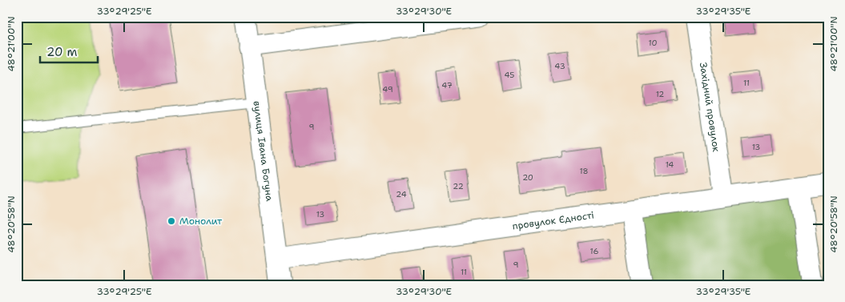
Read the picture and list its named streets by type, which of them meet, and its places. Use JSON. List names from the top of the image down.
{
  "streets": {
    "street": ["Західний провулок", "вулиця Івана Богуна", "провулок Єдності"]
  },
  "crossings": [
    ["Західний провулок", "провулок Єдності"],
    ["вулиця Івана Богуна", "провулок Єдності"]
  ],
  "places": ["Монолит"],
  "house_numbers": [
    "10",
    "43",
    "45",
    "11",
    "47",
    "49",
    "12",
    "9",
    "13",
    "14",
    "18",
    "20",
    "22",
    "24",
    "13",
    "16",
    "9",
    "11"
  ],
  "scale_bar": "20 m",
  "coordinates": [
    "33°29'25\"E",
    "33°29'30\"E",
    "33°29'35\"E",
    "48°21'00\"N",
    "48°20'58\"N"
  ]
}
